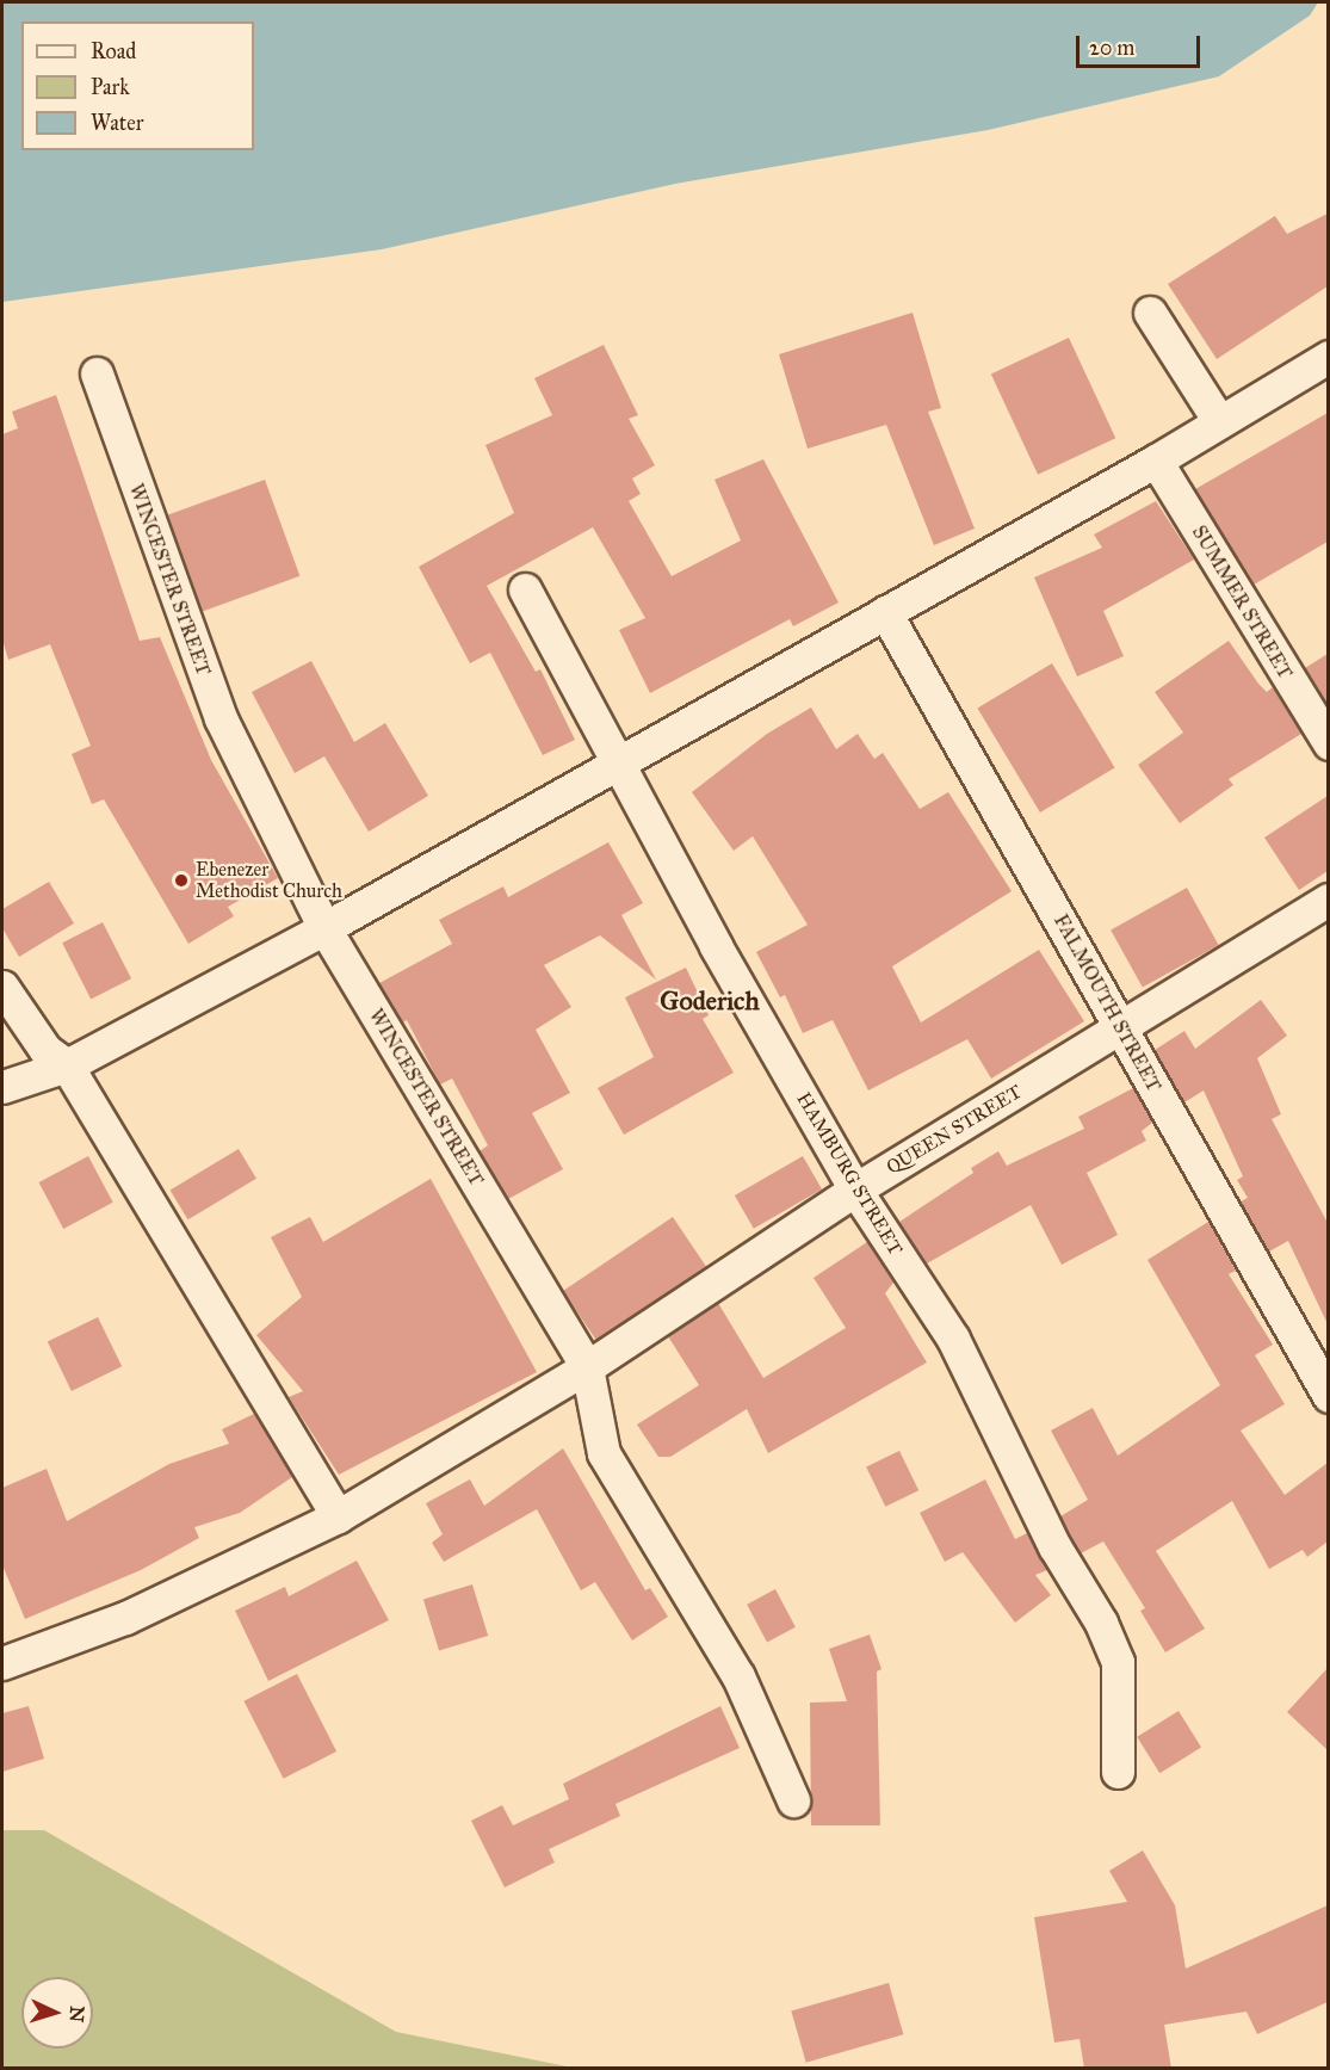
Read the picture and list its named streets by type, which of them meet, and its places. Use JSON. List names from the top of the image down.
{
  "streets": {
    "street": [
      "WINCESTER STREET",
      "SUMMER STREET",
      "FALMOUTH STREET",
      "QUEEN STREET",
      "HAMBURG STREET"
    ]
  },
  "crossings": [
    ["WINCESTER STREET", "QUEEN STREET"],
    ["FALMOUTH STREET", "QUEEN STREET"],
    ["QUEEN STREET", "HAMBURG STREET"]
  ],
  "districts": ["Goderich"],
  "places": ["Ebenezer Methodist Church"],
  "legend": ["Road", "Park", "Water"],
  "scale_bar": "20 m",
  "north": "right"
}
